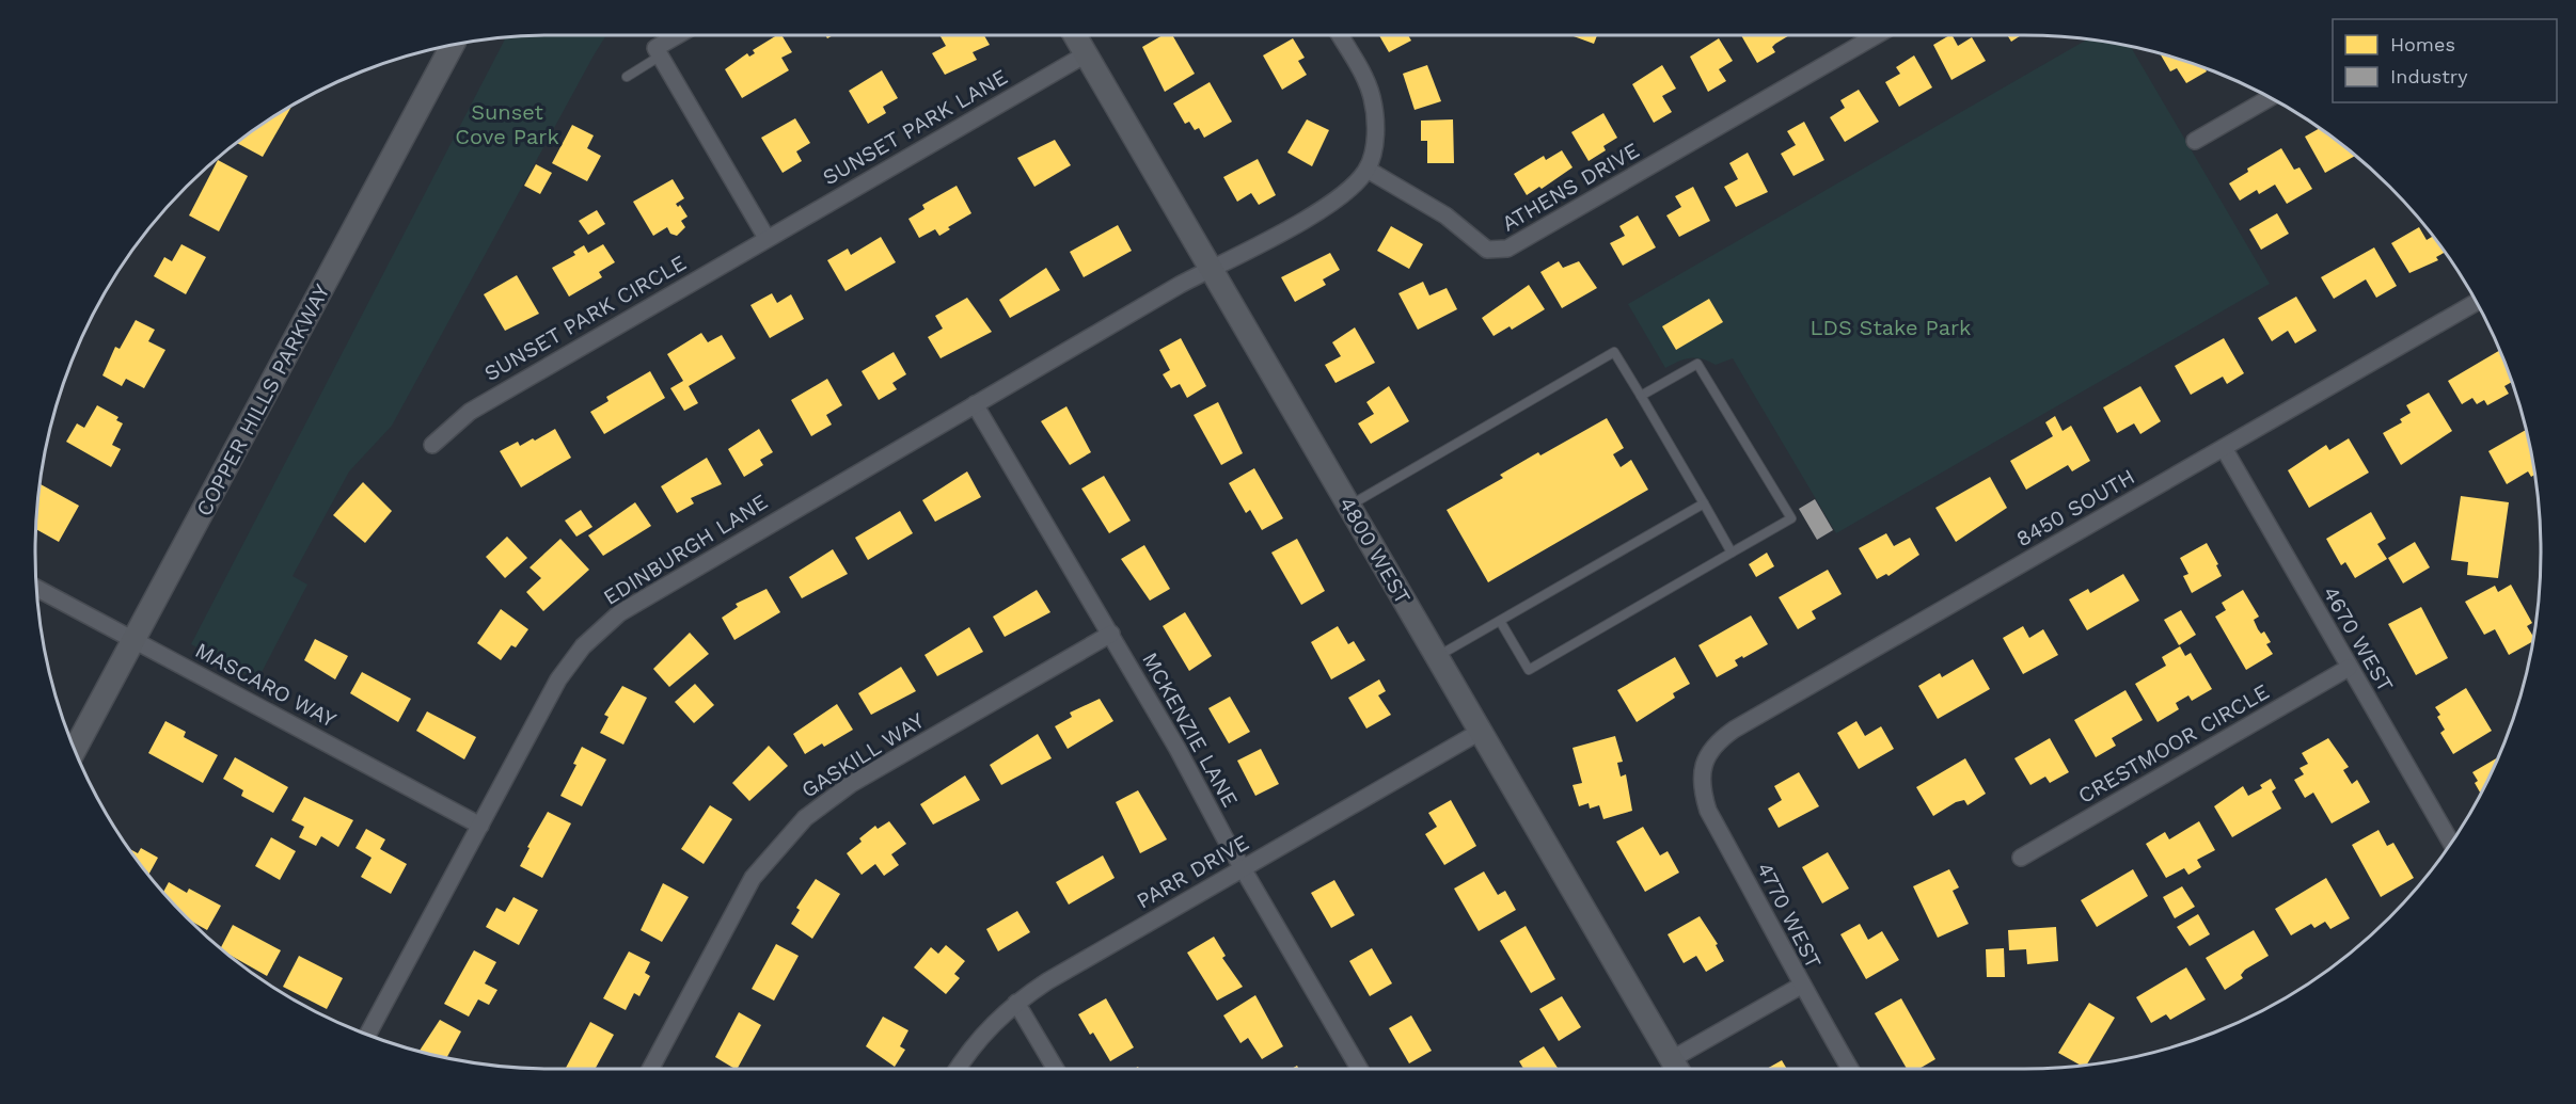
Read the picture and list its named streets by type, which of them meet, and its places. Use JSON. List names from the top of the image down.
{
  "streets": {
    "street": [
      "SUNSET PARK LANE",
      "ATHENS DRIVE",
      "SUNSET PARK CIRCLE",
      "COPPER HILLS PARKWAY",
      "8450 SOUTH",
      "EDINBURGH LANE",
      "4800 WEST",
      "4670 WEST",
      "MASCARO WAY",
      "MCKENZIE LANE",
      "CRESTMOOR CIRCLE",
      "GASKILL WAY",
      "PARR DRIVE",
      "4770 WEST"
    ]
  },
  "crossings": [
    ["SUNSET PARK LANE", "SUNSET PARK CIRCLE"],
    ["SUNSET PARK LANE", "4800 WEST"],
    ["COPPER HILLS PARKWAY", "MASCARO WAY"],
    ["8450 SOUTH", "4670 WEST"],
    ["8450 SOUTH", "4770 WEST"],
    ["EDINBURGH LANE", "4800 WEST"],
    ["EDINBURGH LANE", "MASCARO WAY"],
    ["EDINBURGH LANE", "MCKENZIE LANE"],
    ["4800 WEST", "PARR DRIVE"],
    ["4670 WEST", "CRESTMOOR CIRCLE"],
    ["MCKENZIE LANE", "GASKILL WAY"],
    ["MCKENZIE LANE", "PARR DRIVE"]
  ],
  "parks": ["Sunset Cove Park", "LDS Stake Park"],
  "legend": ["Homes", "Industry"]
}
